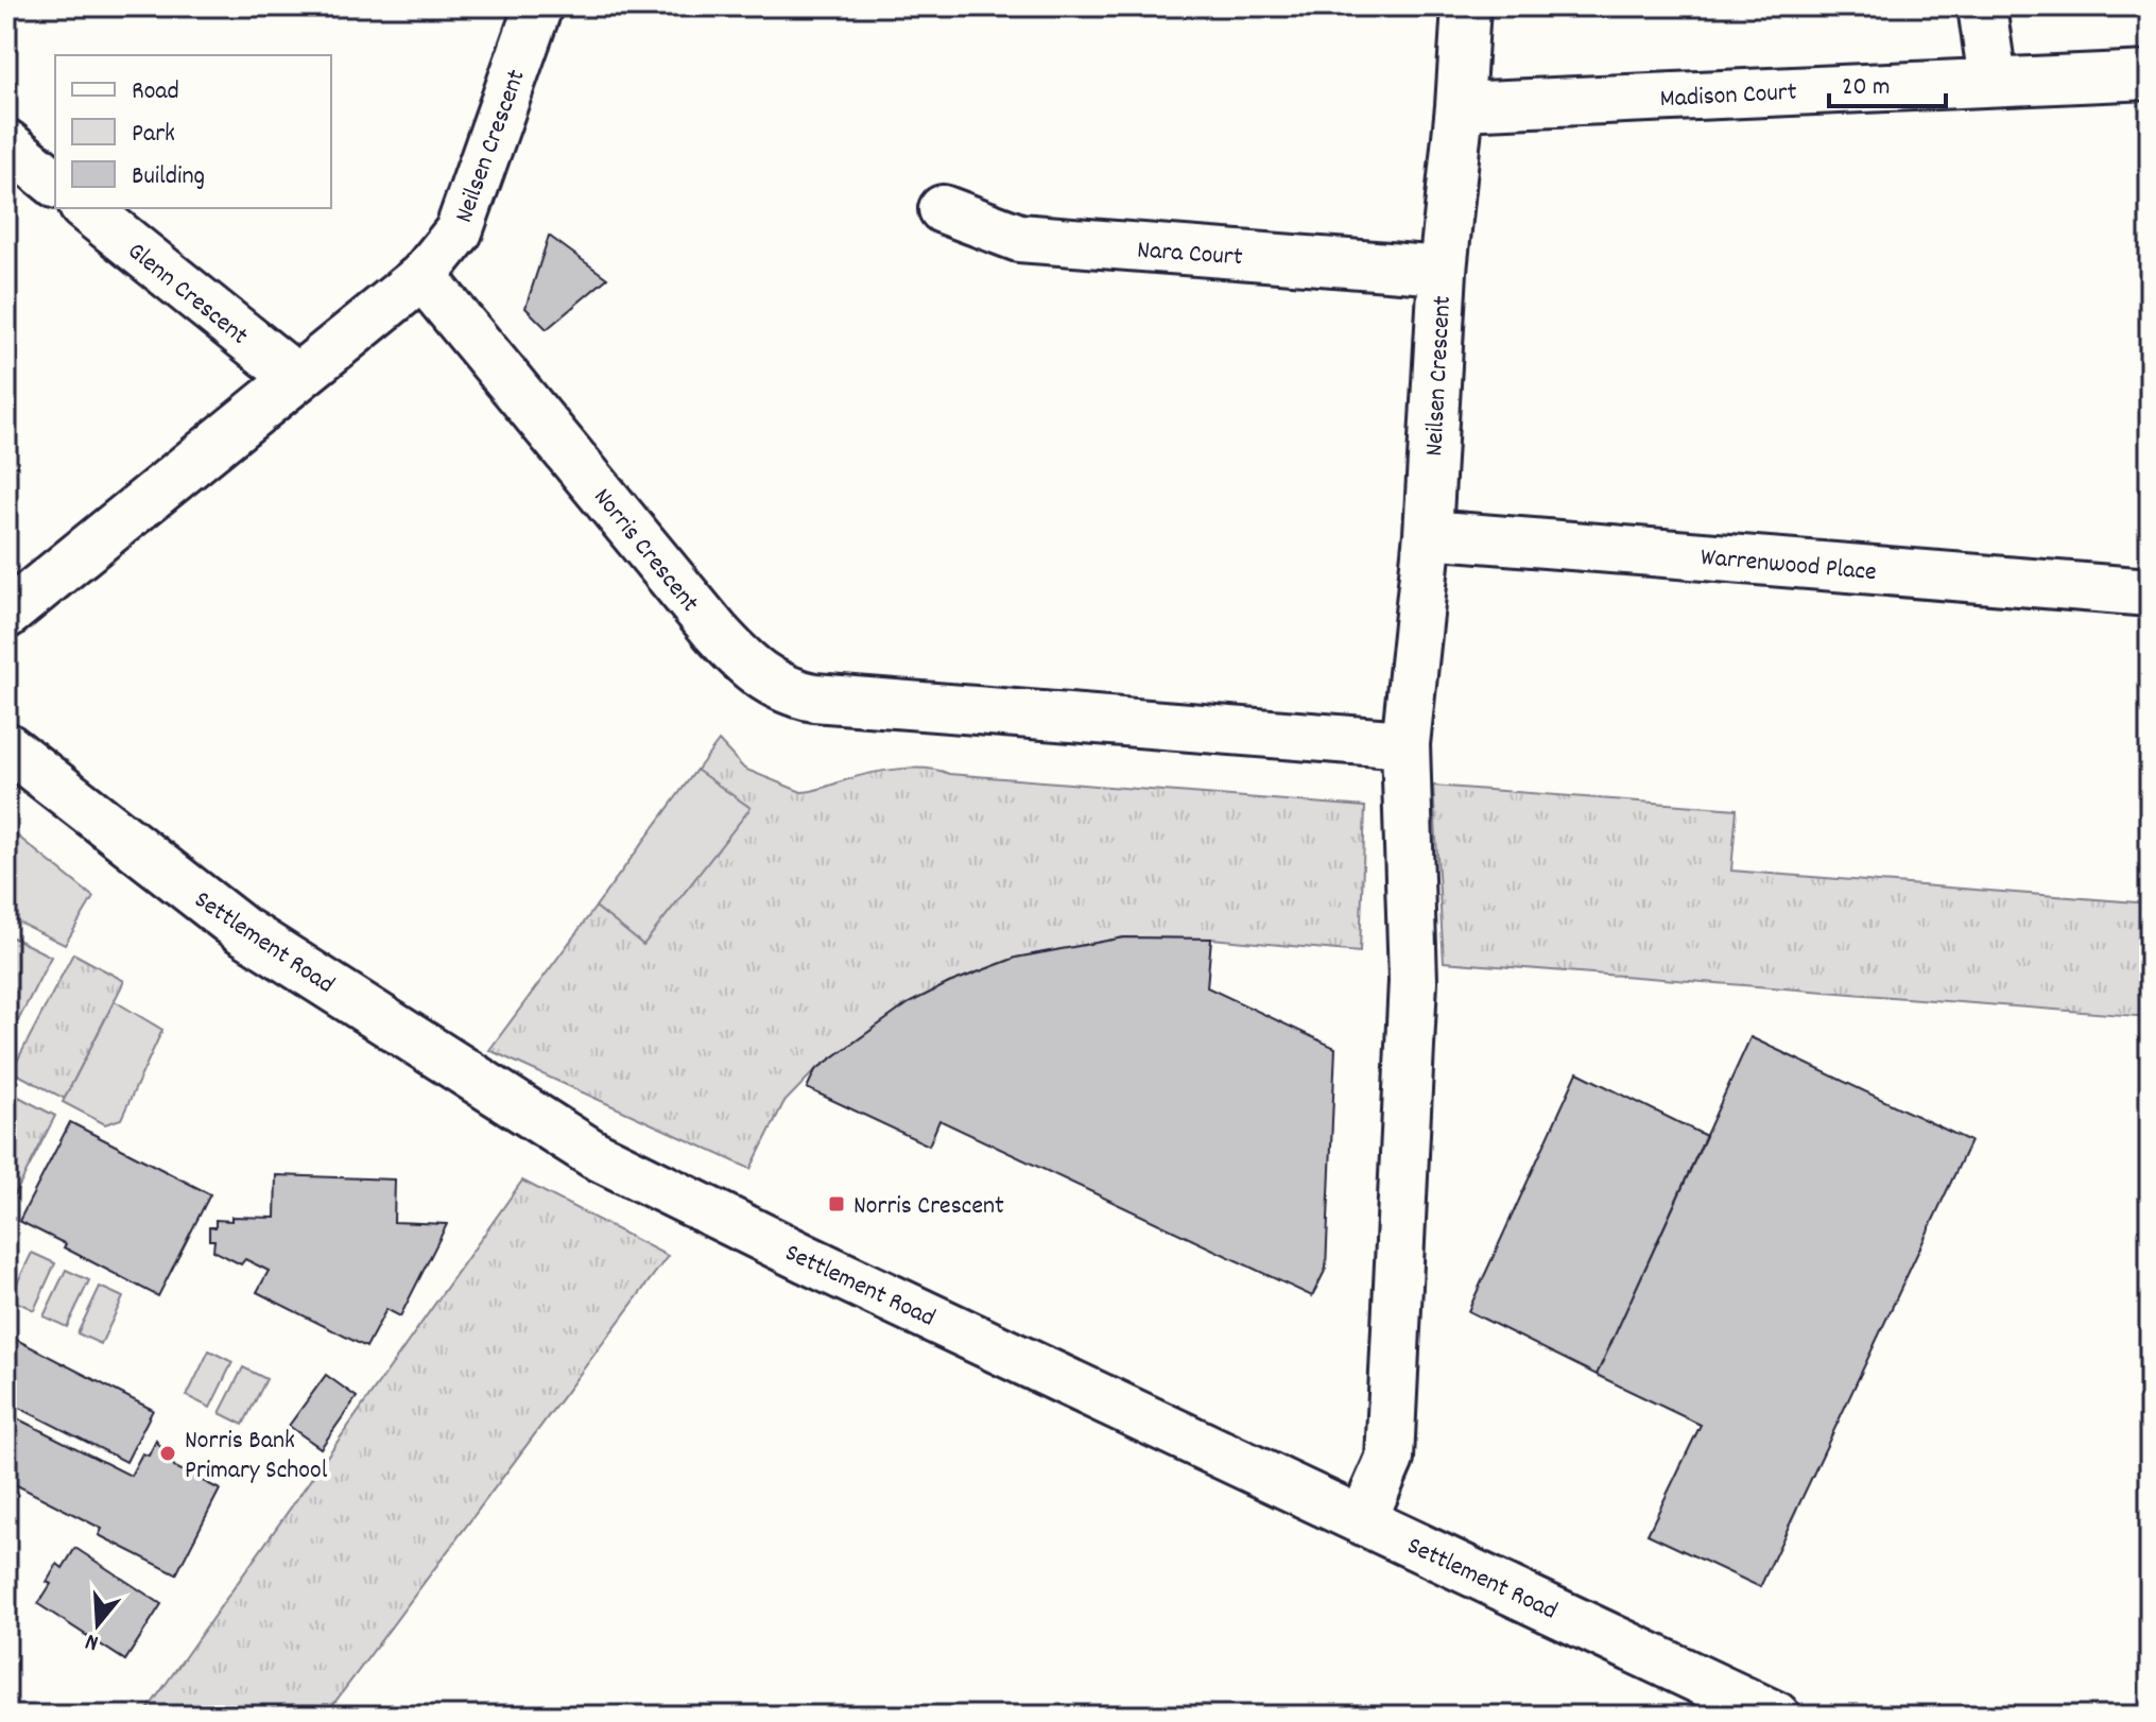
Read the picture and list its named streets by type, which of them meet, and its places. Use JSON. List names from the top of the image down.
{
  "streets": {
    "street": [
      "Madison Court",
      "Neilsen Crescent",
      "Nara Court",
      "Glenn Crescent",
      "Norris Crescent",
      "Warrenwood Place",
      "Settlement Road"
    ]
  },
  "crossings": [
    ["Madison Court", "Neilsen Crescent"],
    ["Neilsen Crescent", "Nara Court"],
    ["Neilsen Crescent", "Norris Crescent"],
    ["Neilsen Crescent", "Warrenwood Place"]
  ],
  "places": {
    "transit": ["Norris Crescent"],
    "other": ["Norris Bank Primary School"]
  },
  "legend": ["Road", "Park", "Building"],
  "scale_bar": "20 m",
  "north": "bottom"
}
